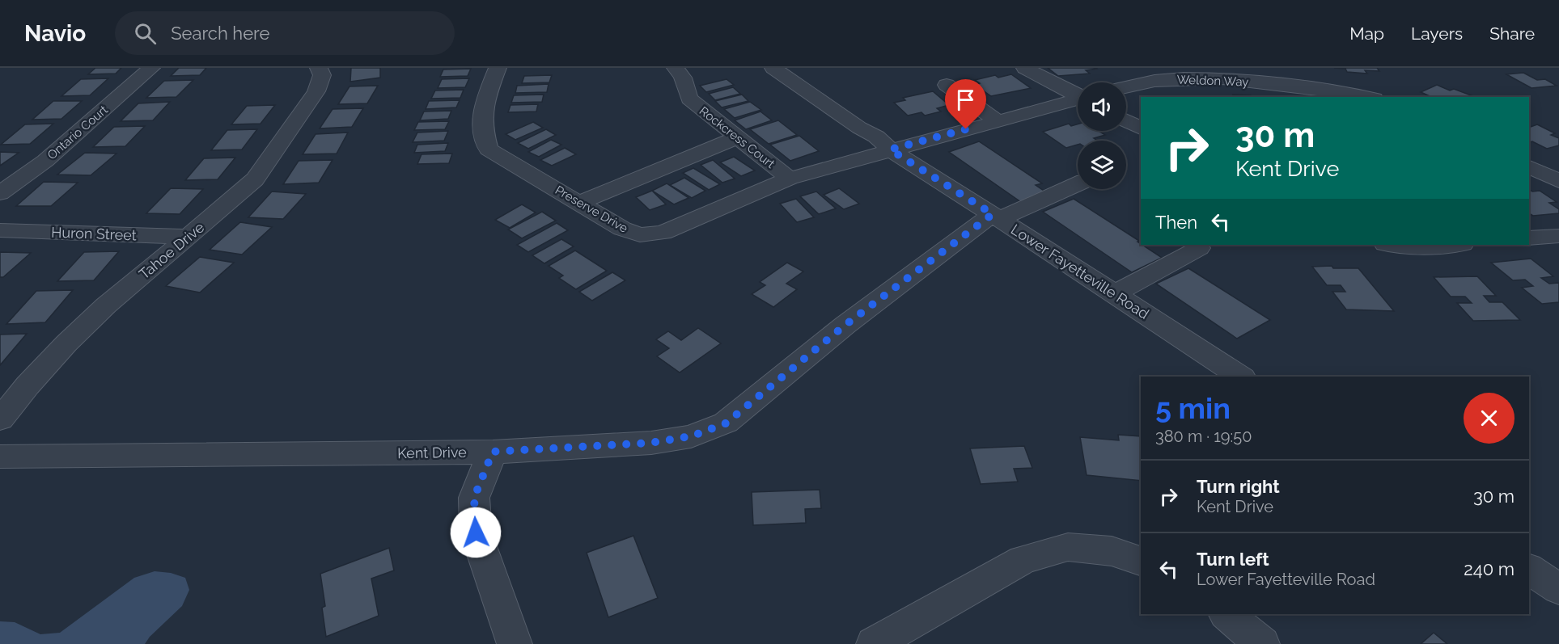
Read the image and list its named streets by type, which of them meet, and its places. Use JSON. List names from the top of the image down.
{
  "streets": {
    "street": [
      "Weldon Way",
      "Ontario Court",
      "Rockcress Court",
      "Preserve Drive",
      "Huron Street",
      "Tahoe Drive",
      "Lower Fayetteville Road",
      "Kent Drive"
    ]
  },
  "crossings": [
    ["Rockcress Court", "Preserve Drive"],
    ["Preserve Drive", "Lower Fayetteville Road"],
    ["Huron Street", "Tahoe Drive"],
    ["Lower Fayetteville Road", "Kent Drive"]
  ],
  "page": {
    "header": "Navio",
    "search": "Search here",
    "nav": ["Map", "Layers", "Share"],
    "turn": ["30 m", "Kent Drive"],
    "then": "Then",
    "heading": ["5 min", "380 m · 19:50"],
    "list": [
      {
        "name": "Turn right",
        "note": "Kent Drive",
        "value": "30 m"
      },
      {
        "name": "Turn left",
        "note": "Lower Fayetteville Road",
        "value": "240 m"
      }
    ]
  }
}
